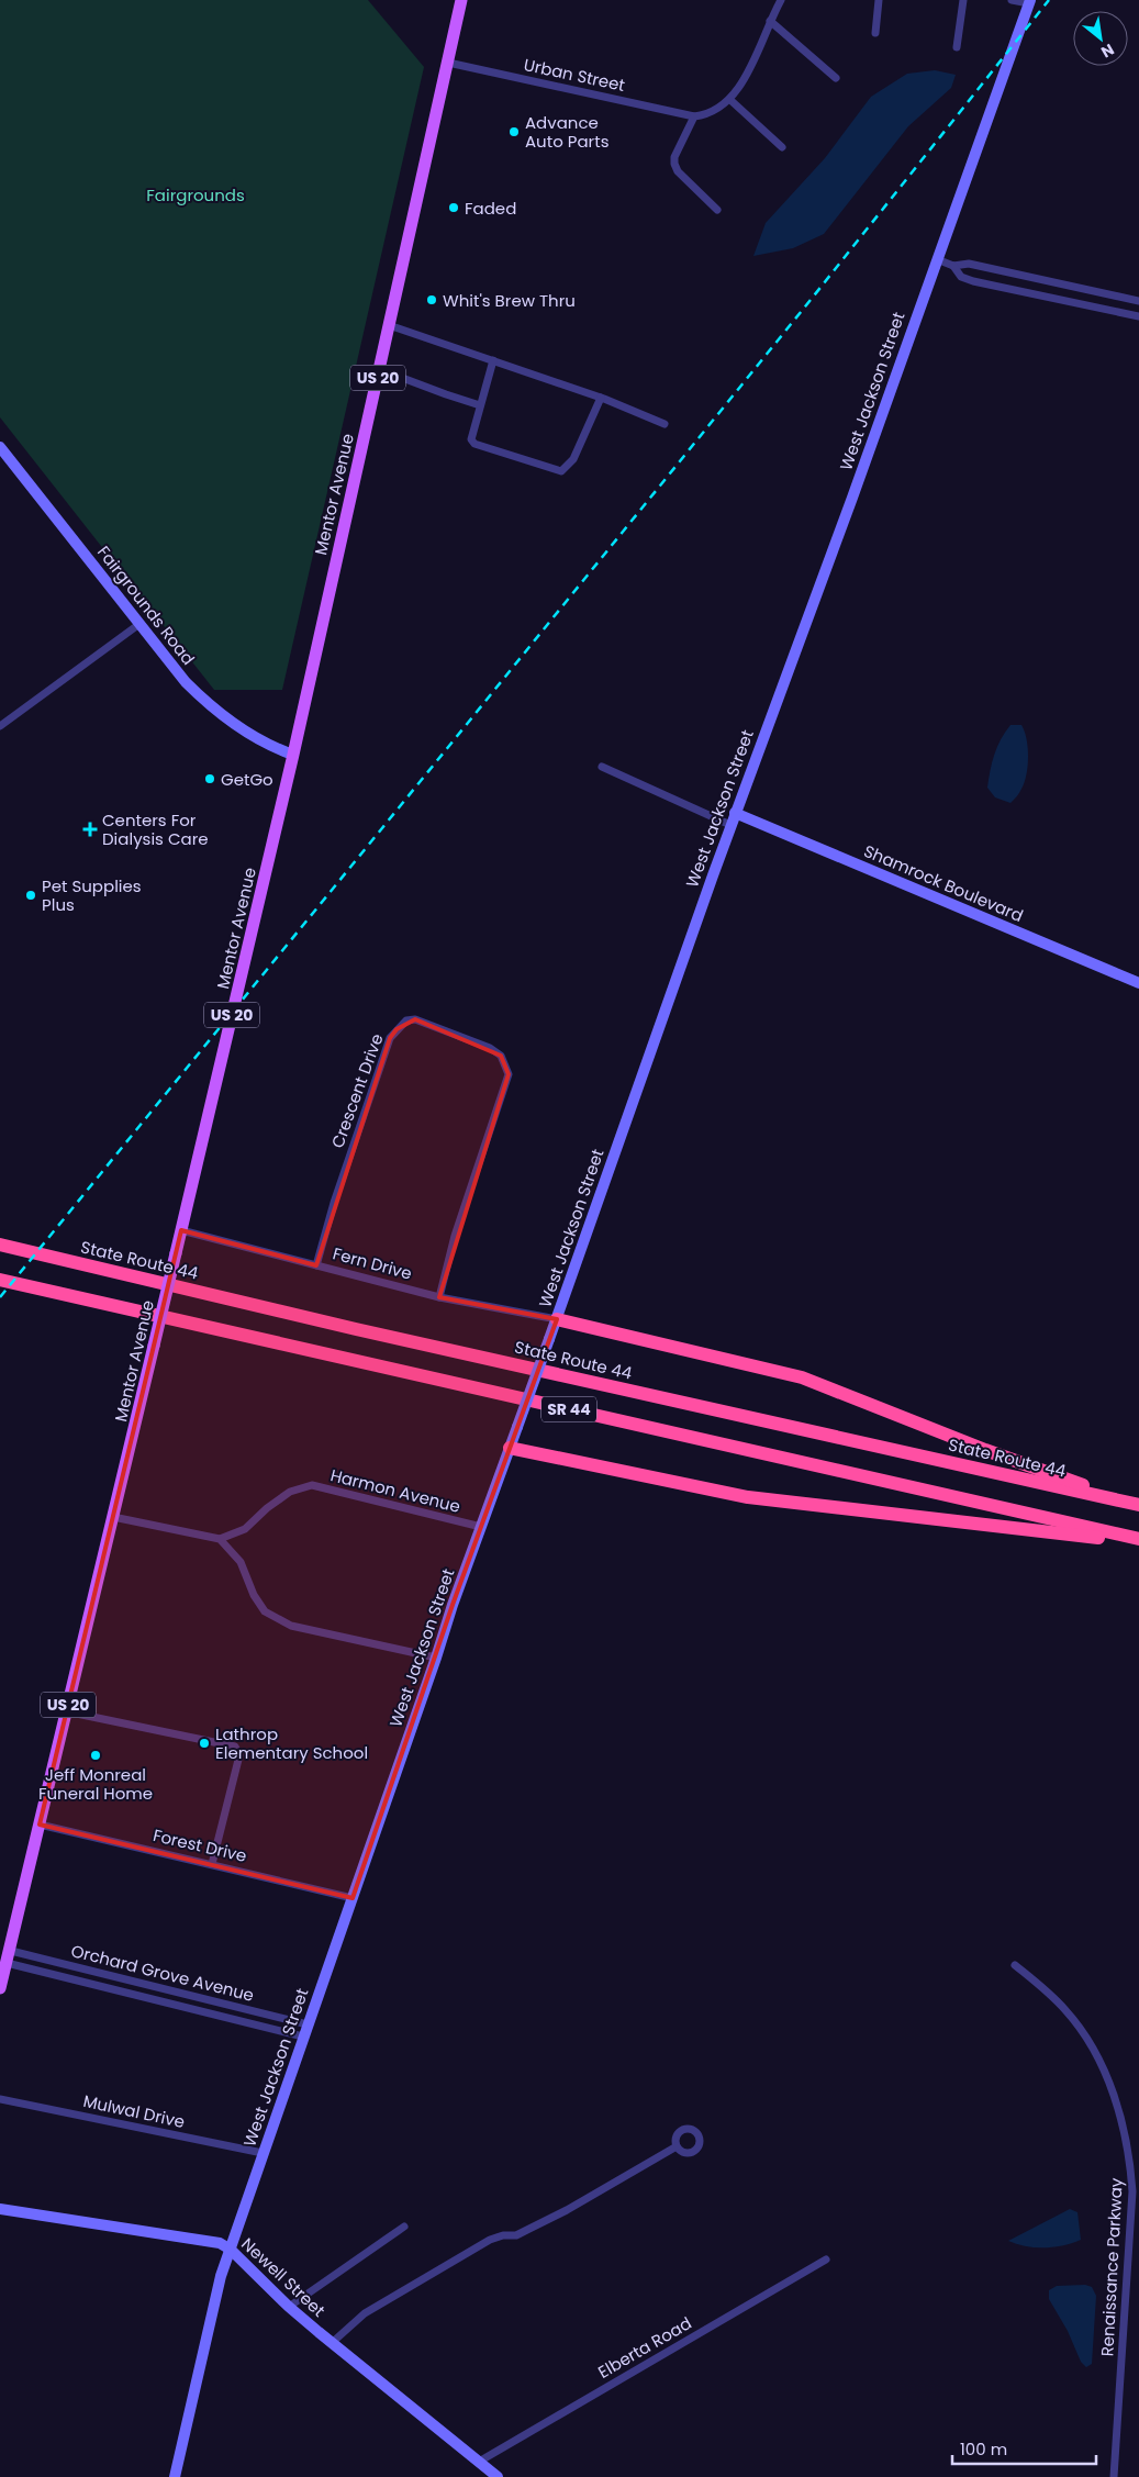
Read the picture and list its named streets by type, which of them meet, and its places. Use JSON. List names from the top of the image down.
{
  "streets": {
    "highway": ["State Route 44", "SR 44"],
    "main road": ["US 20", "Mentor Avenue"],
    "street": [
      "Urban Street",
      "West Jackson Street",
      "Fairgrounds Road",
      "Shamrock Boulevard",
      "Crescent Drive",
      "Fern Drive",
      "Harmon Avenue",
      "Forest Drive",
      "Orchard Grove Avenue",
      "Mulwal Drive",
      "Renaissance Parkway",
      "Newell Street",
      "Elberta Road"
    ]
  },
  "crossings": [
    ["Urban Street", "Mentor Avenue"],
    ["West Jackson Street", "Shamrock Boulevard"],
    ["West Jackson Street", "Fern Drive"],
    ["West Jackson Street", "Harmon Avenue"],
    ["West Jackson Street", "Forest Drive"],
    ["West Jackson Street", "Orchard Grove Avenue"],
    ["West Jackson Street", "Mulwal Drive"],
    ["West Jackson Street", "Newell Street"],
    ["Mentor Avenue", "Fairgrounds Road"],
    ["Mentor Avenue", "Fern Drive"],
    ["Mentor Avenue", "Forest Drive"],
    ["Mentor Avenue", "Orchard Grove Avenue"],
    ["Crescent Drive", "Fern Drive"],
    ["Newell Street", "Elberta Road"]
  ],
  "parks": ["Fairgrounds"],
  "places": {
    "other": [
      "Advance Auto Parts",
      "Faded",
      "Whit's Brew Thru",
      "GetGo",
      "Pet Supplies Plus",
      "Lathrop Elementary School",
      "Jeff Monreal Funeral Home"
    ],
    "health": ["Centers For Dialysis Care"]
  },
  "scale_bar": "100 m",
  "north": "bottom right"
}
